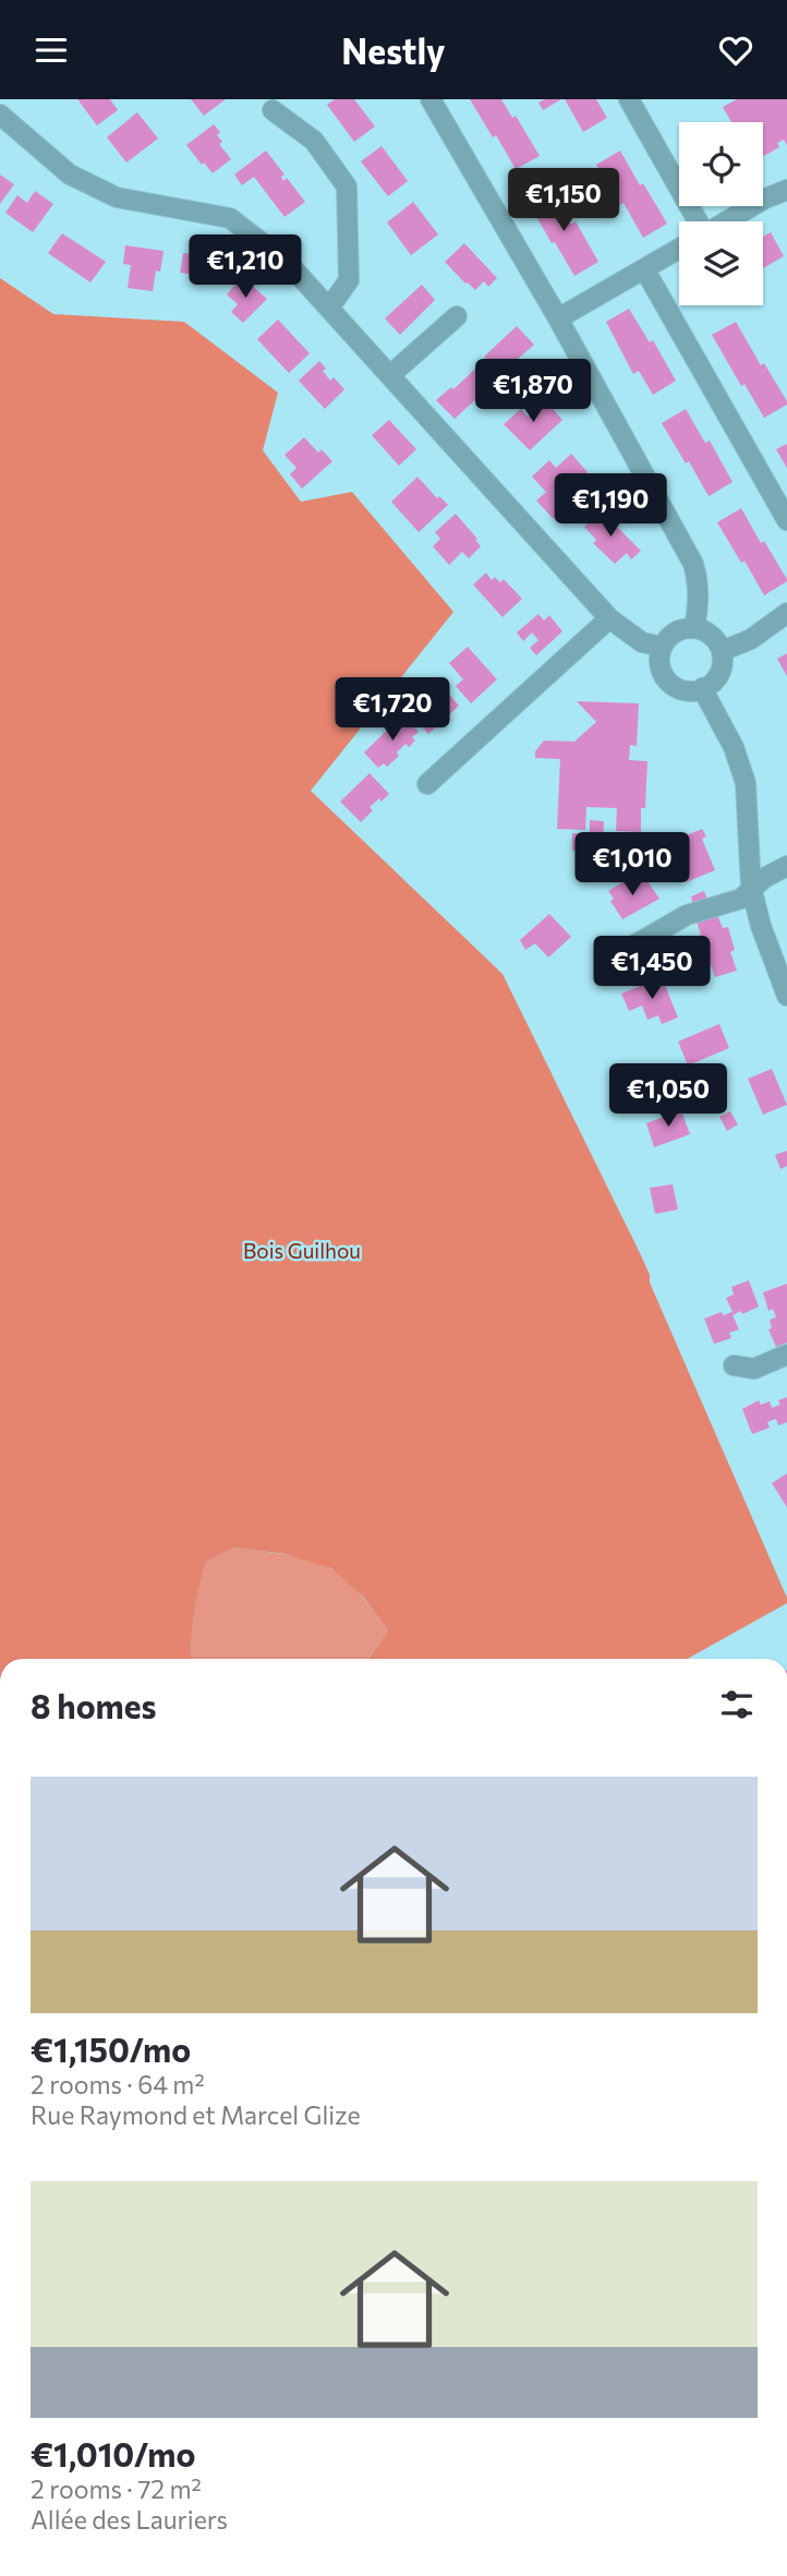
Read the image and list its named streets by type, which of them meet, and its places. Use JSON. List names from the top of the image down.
{
  "parks": ["Bois Guilhou"],
  "page": {
    "header": "Nestly",
    "price": [
      "€1,150",
      "€1,210",
      "€1,870",
      "€1,190",
      "€1,720",
      "€1,010",
      "€1,450",
      "€1,050"
    ],
    "heading": "8 homes",
    "list": [
      {
        "name": "€1,150/mo",
        "note": "2 rooms · 64 m² · Rue Raymond et Marcel Glize"
      },
      {
        "name": "€1,010/mo",
        "note": "2 rooms · 72 m² · Allée des Lauriers"
      }
    ]
  }
}
